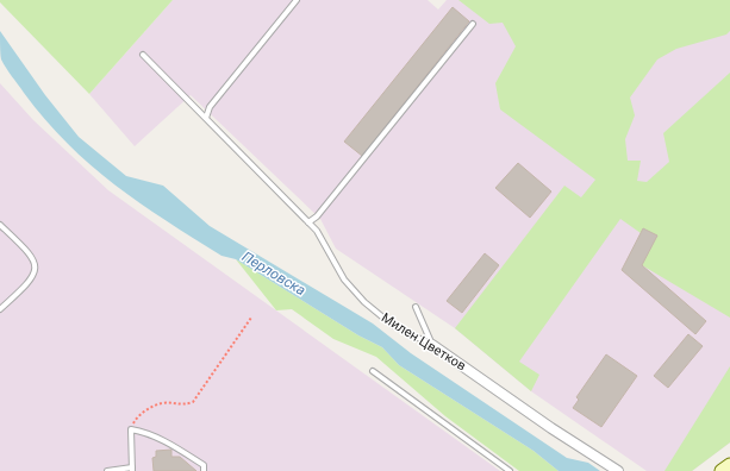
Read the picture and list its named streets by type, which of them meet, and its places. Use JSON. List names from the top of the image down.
{
  "streets": {
    "street": ["Милен Цветков"]
  },
  "water": ["Перловска"]
}
